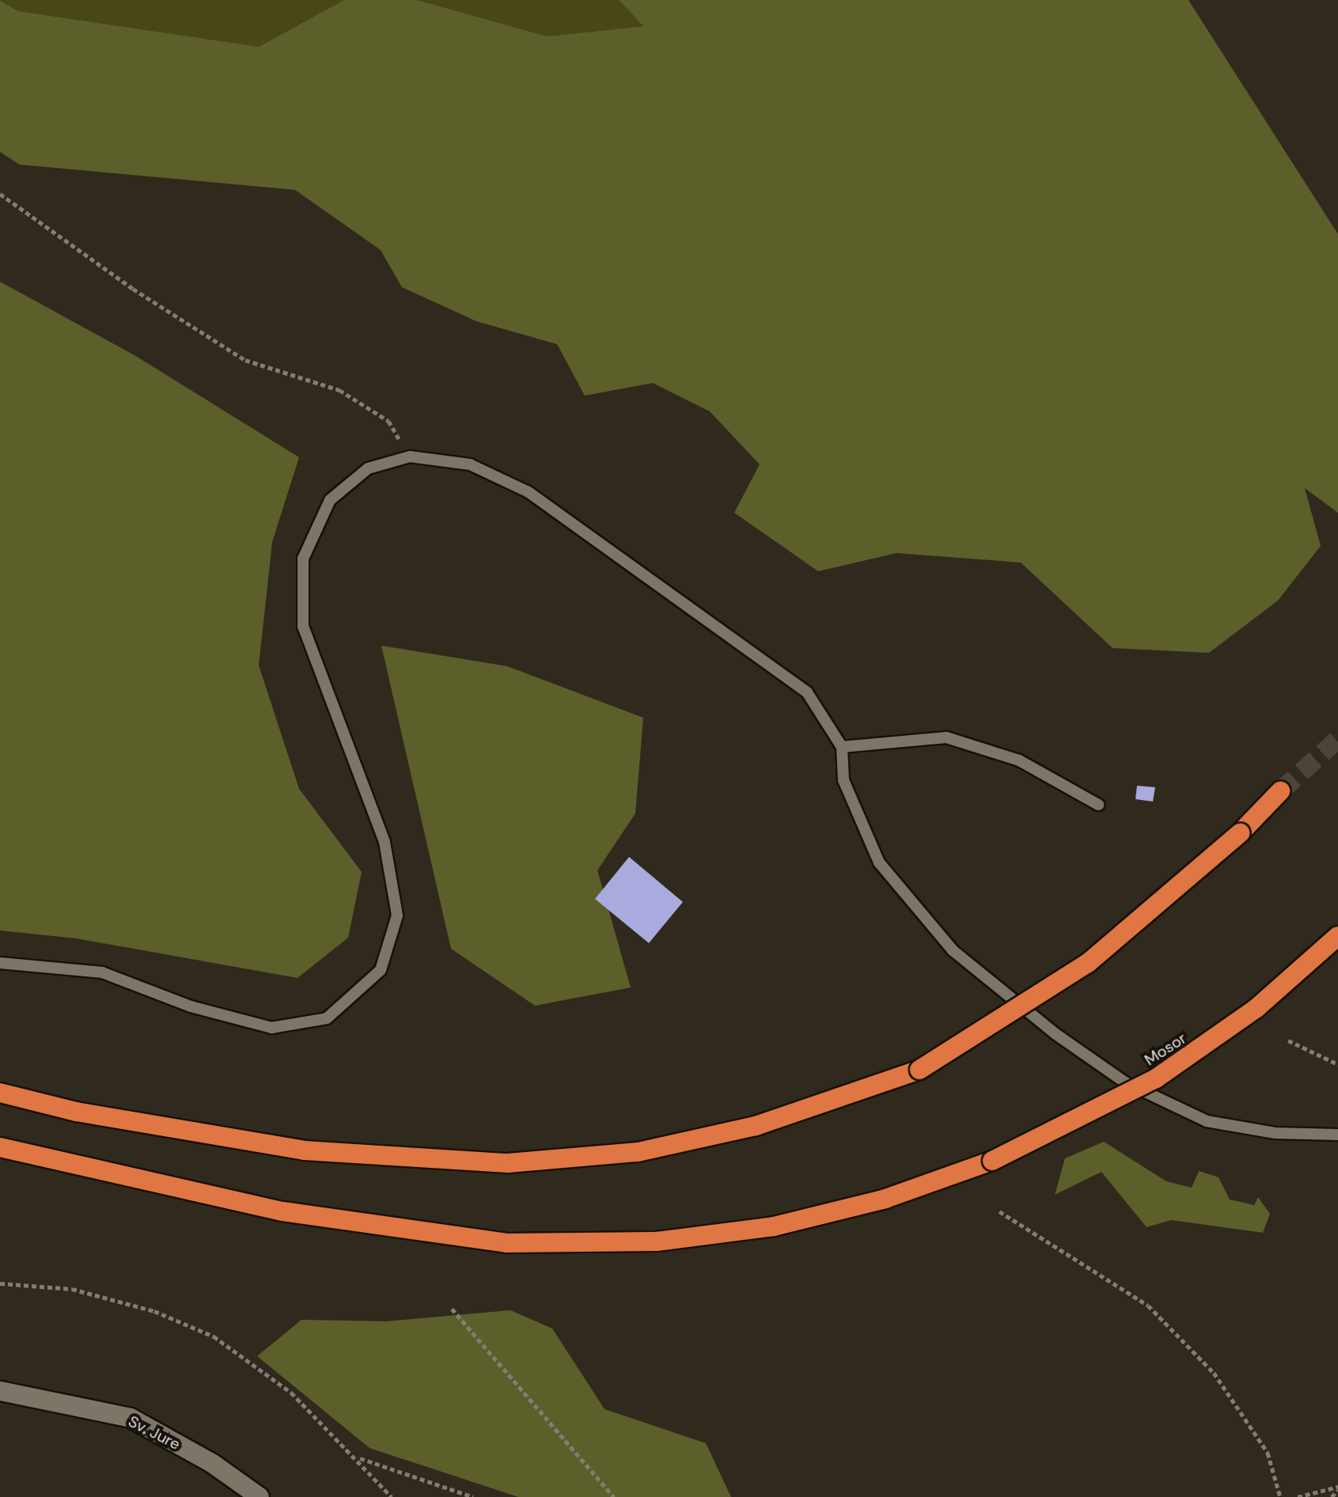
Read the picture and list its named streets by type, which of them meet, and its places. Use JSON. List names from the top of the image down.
{
  "streets": {
    "highway": ["Mosor"],
    "street": ["Sv. Jure"]
  }
}
